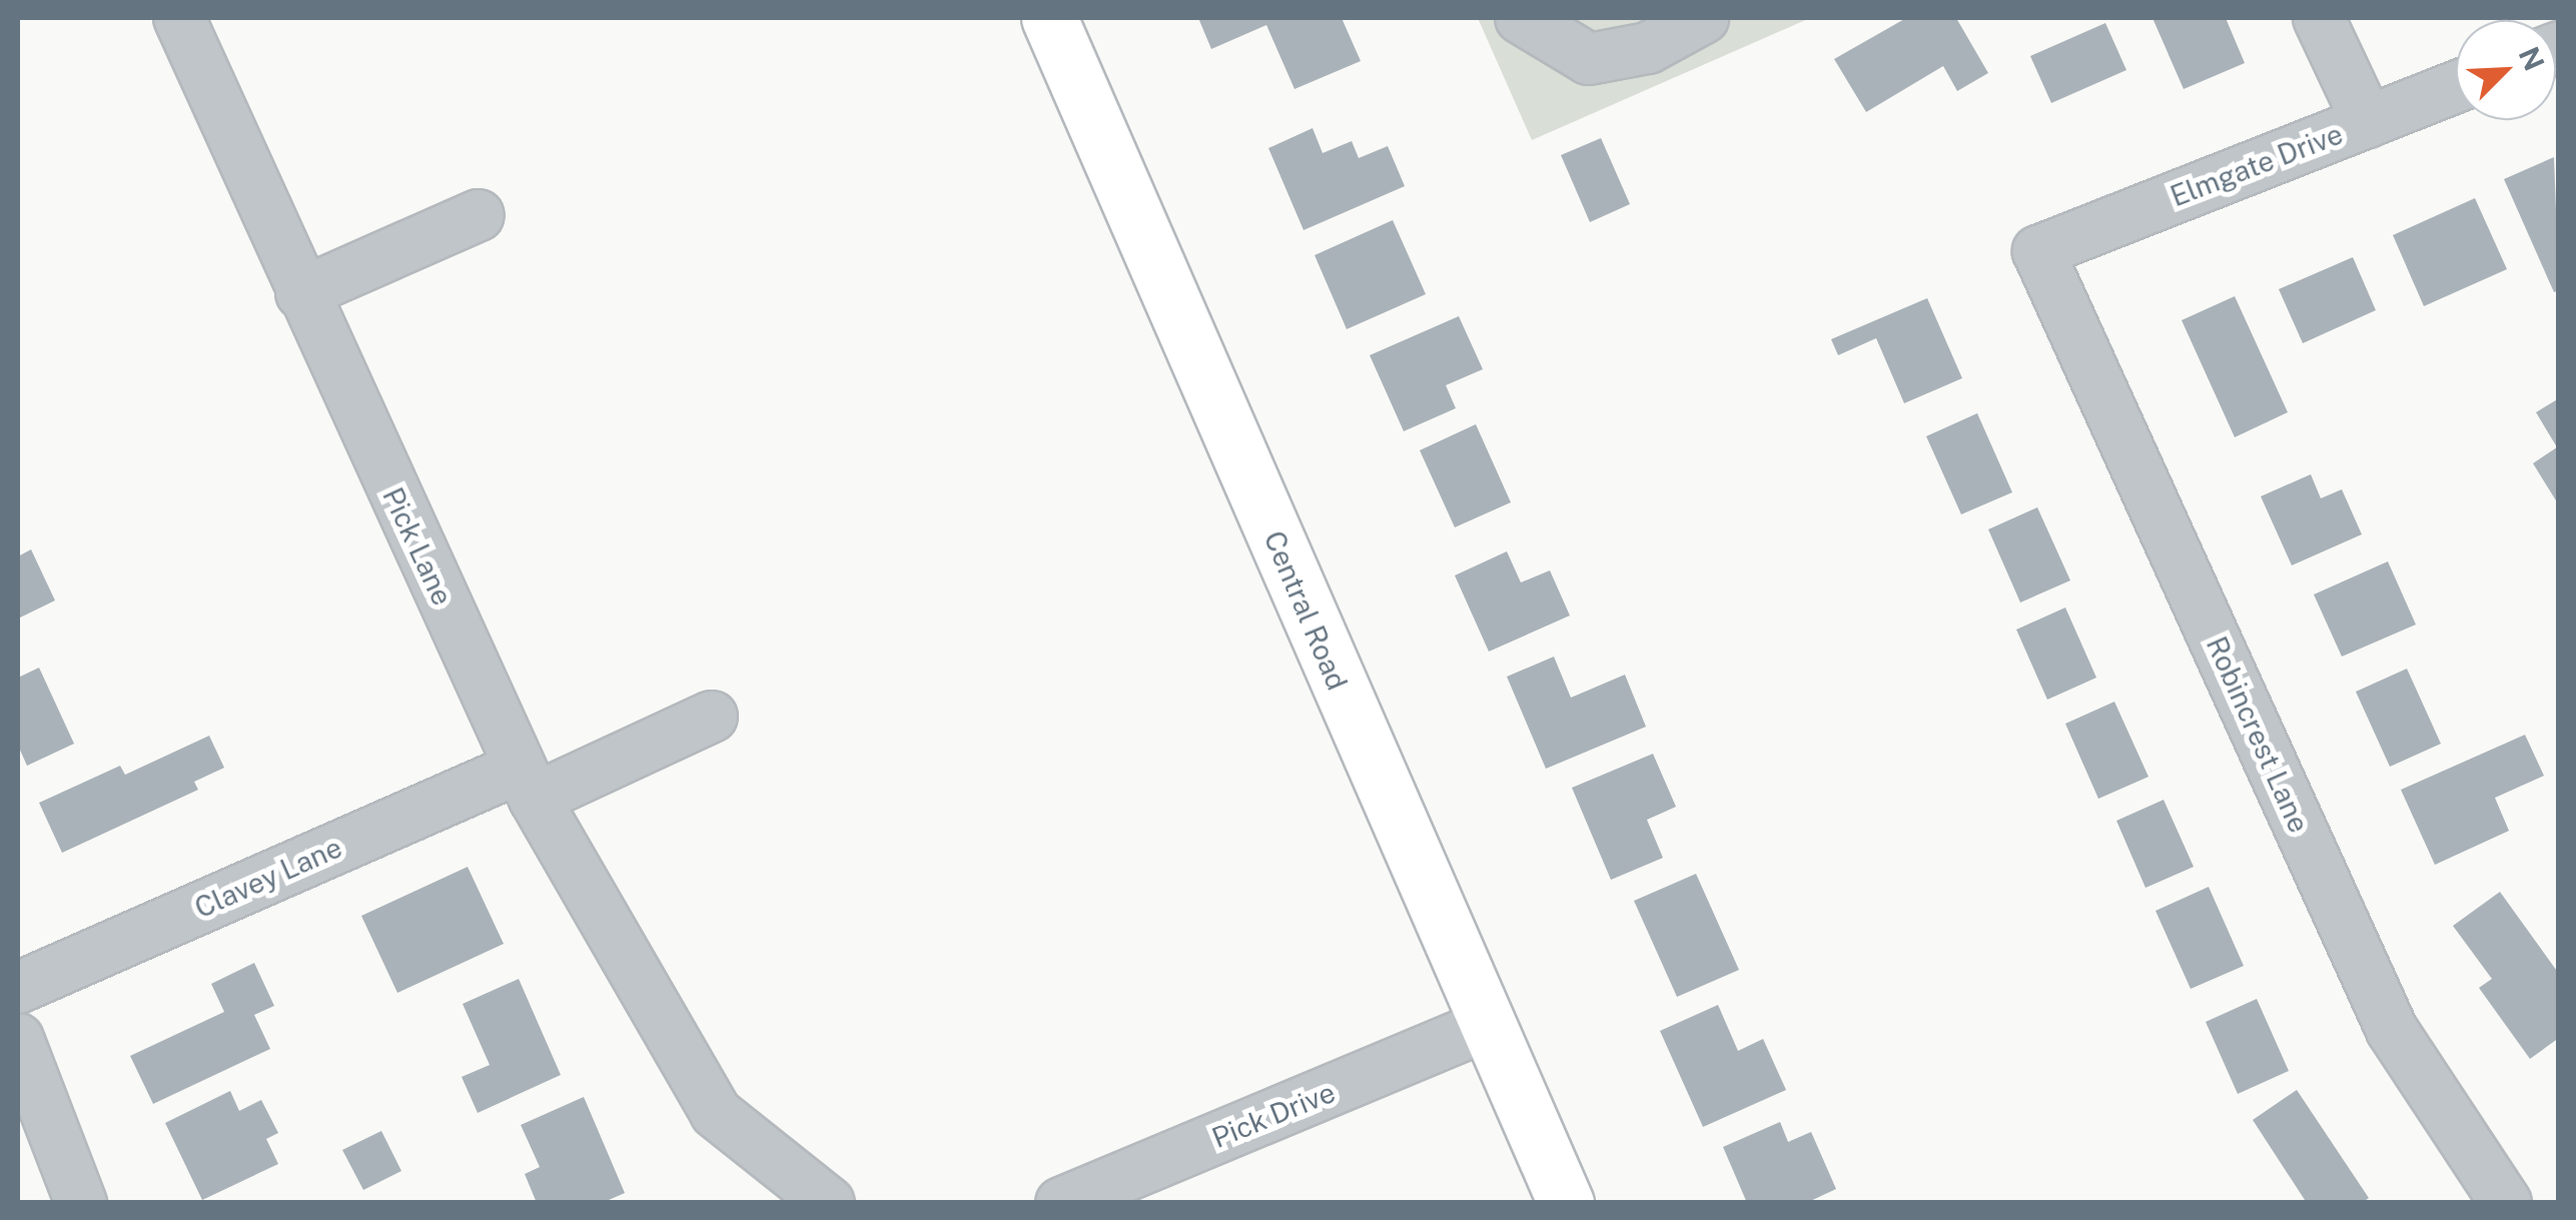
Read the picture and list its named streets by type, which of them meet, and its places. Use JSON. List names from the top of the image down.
{
  "streets": {
    "main road": ["Central Road"],
    "street": [
      "Elmgate Drive",
      "Pick Lane",
      "Robincrest Lane",
      "Clavey Lane",
      "Pick Drive"
    ]
  },
  "crossings": [
    ["Elmgate Drive", "Robincrest Lane"],
    ["Pick Lane", "Clavey Lane"],
    ["Central Road", "Pick Drive"]
  ],
  "north": "top right"
}
